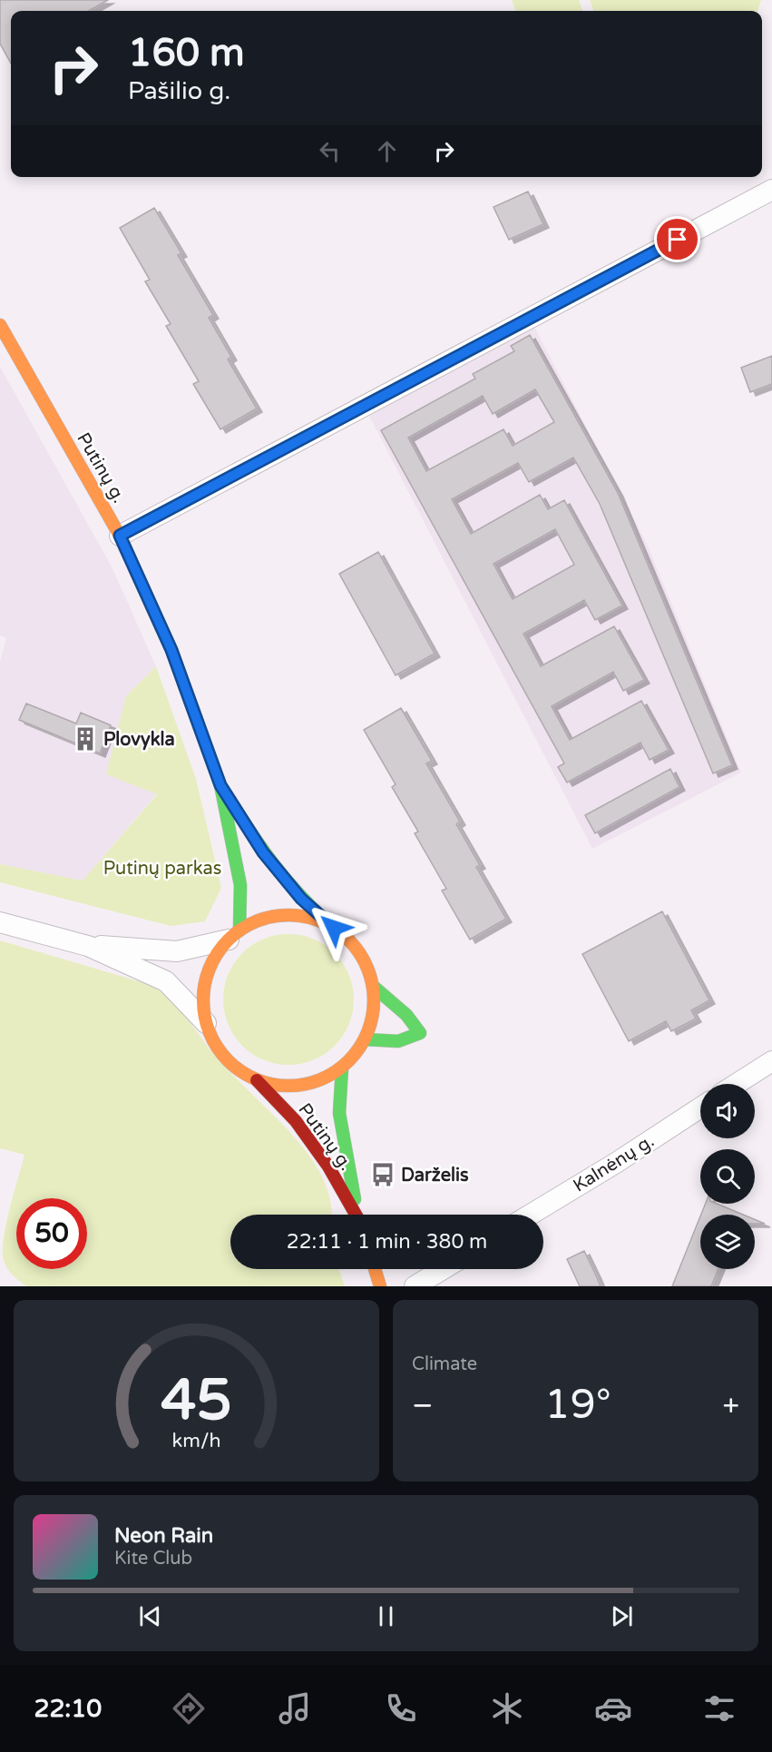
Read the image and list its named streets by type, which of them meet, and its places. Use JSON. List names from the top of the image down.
{
  "streets": {
    "main road": ["Putinų g."],
    "street": ["Kalnėnų g."]
  },
  "parks": ["Putinų parkas"],
  "places": {
    "building": ["Plovykla"],
    "bus stop": ["Darželis"]
  },
  "page": {
    "turn": ["160 m", "Pašilio g."],
    "limit": "50",
    "trip": "22:11 · 1 min · 380 m",
    "tile": "Climate",
    "heat": ["−", "19°", "+"],
    "song": ["Neon Rain", "Kite Club"],
    "tabs": "22:10",
    "gauge": ["45", "km/h"]
  }
}
